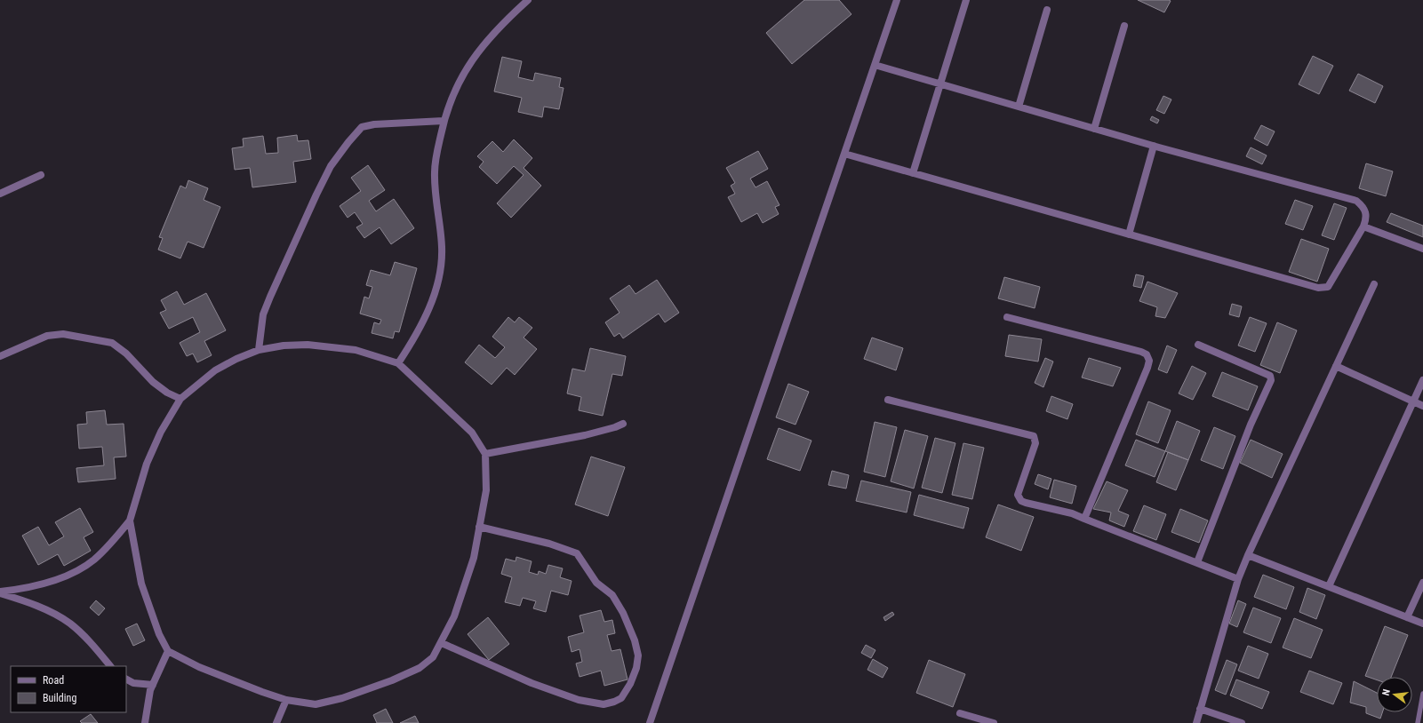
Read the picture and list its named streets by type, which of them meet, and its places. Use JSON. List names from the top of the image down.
{
  "legend": ["Road", "Building"],
  "north": "left"
}
